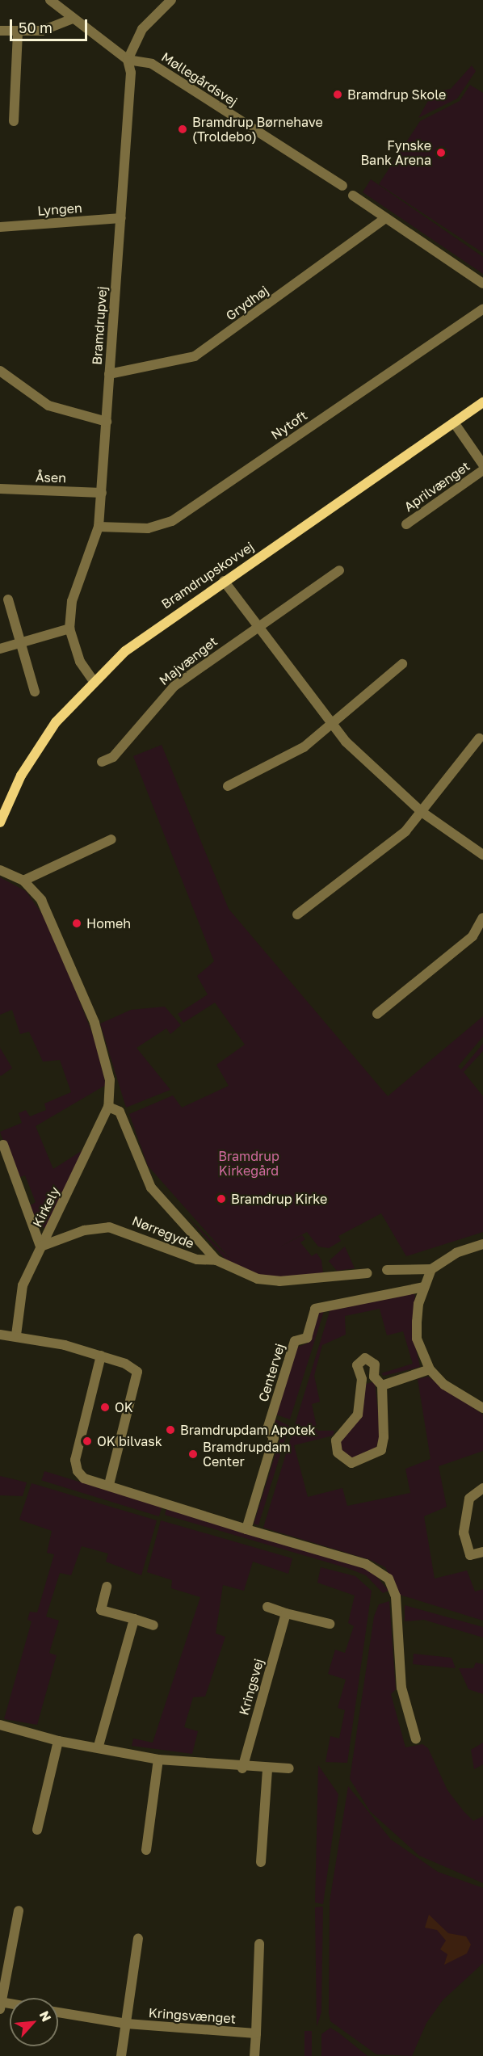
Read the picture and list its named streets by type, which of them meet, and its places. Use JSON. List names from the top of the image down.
{
  "streets": {
    "street": [
      "Møllegårdsvej",
      "Lyngen",
      "Grydhøj",
      "Bramdrupvej",
      "Nytoft",
      "Åsen",
      "Aprilvænget",
      "Bramdrupskovvej",
      "Majvænget",
      "Kirkely",
      "Nørregyde",
      "Centervej",
      "Kringsvej",
      "Kringsvænget"
    ]
  },
  "crossings": [
    ["Møllegårdsvej", "Bramdrupvej"],
    ["Lyngen", "Bramdrupvej"],
    ["Grydhøj", "Bramdrupvej"],
    ["Bramdrupvej", "Nytoft"],
    ["Bramdrupvej", "Åsen"],
    ["Bramdrupvej", "Bramdrupskovvej"],
    ["Aprilvænget", "Bramdrupskovvej"],
    ["Kirkely", "Nørregyde"]
  ],
  "parks": ["Bramdrup Kirkegård"],
  "places": [
    "Bramdrup Skole",
    "Bramdrup Børnehave (Troldebo)",
    "Fynske Bank Arena",
    "Homeh",
    "Bramdrup Kirke",
    "OK",
    "Bramdrupdam Apotek",
    "OK bilvask",
    "Bramdrupdam Center"
  ],
  "scale_bar": "50 m",
  "north": "top right"
}
